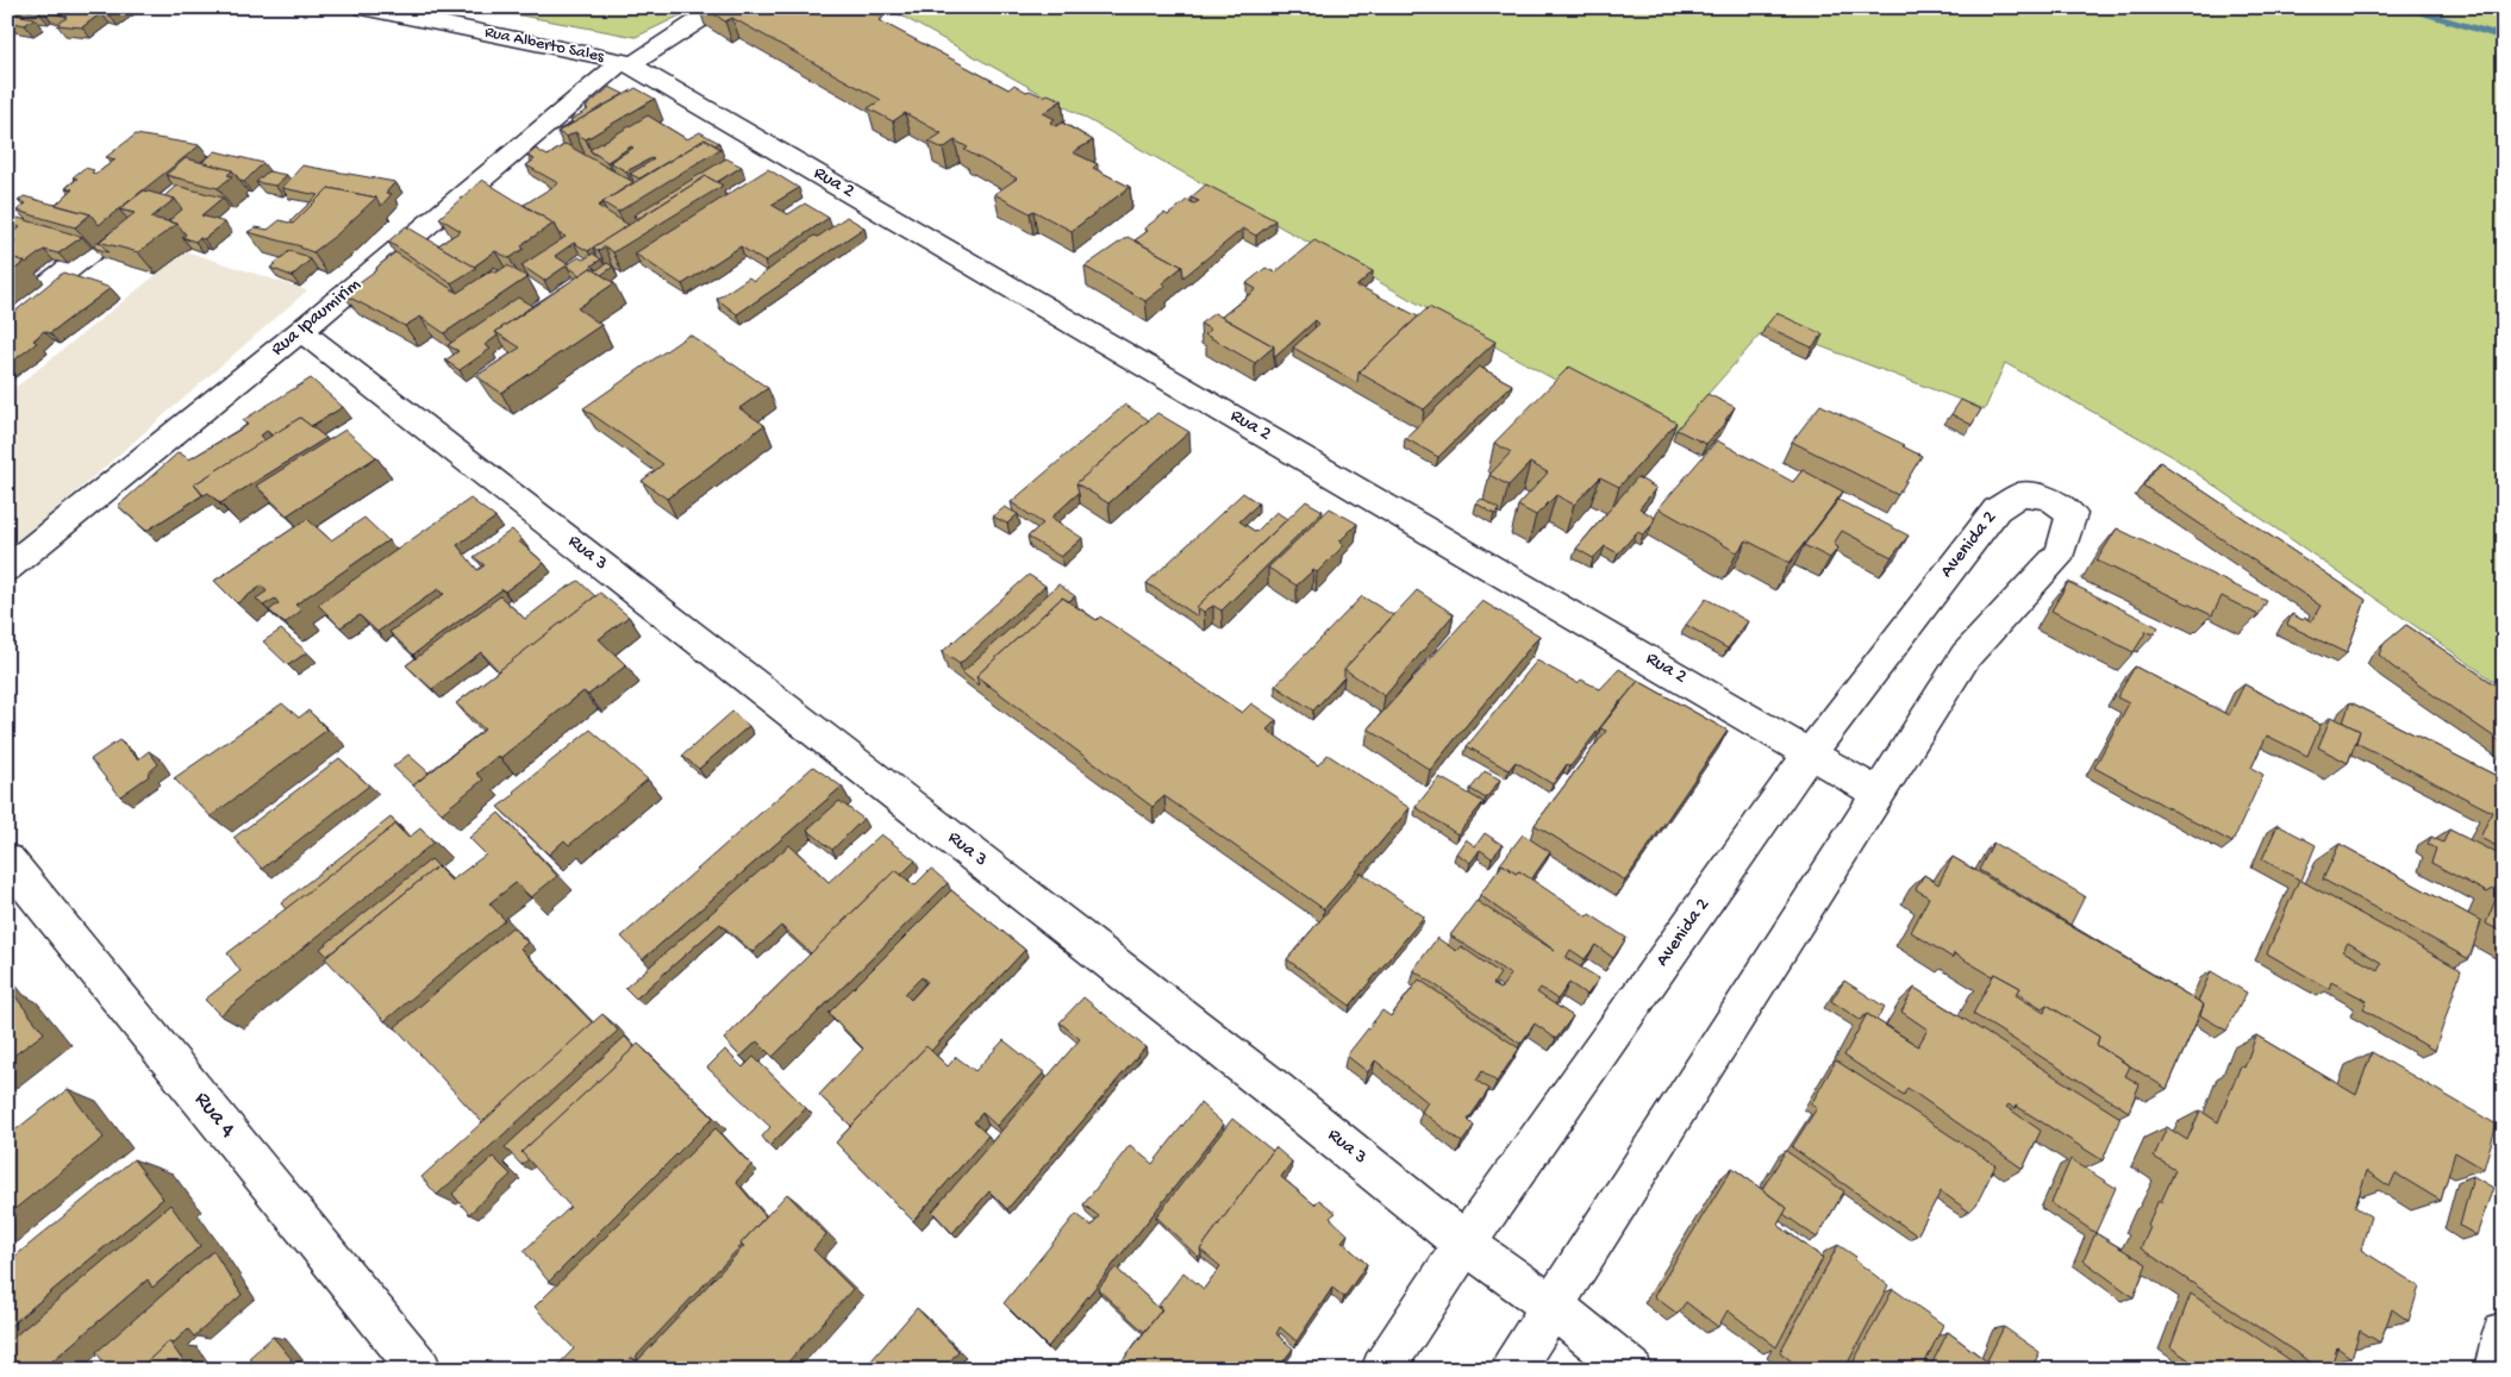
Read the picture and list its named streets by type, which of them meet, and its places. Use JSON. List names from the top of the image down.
{
  "streets": {
    "street": [
      "Rua Alberto Sales",
      "Rua 2",
      "Rua Ipaumirim",
      "Avenida 2",
      "Rua 3",
      "Rua 4"
    ]
  },
  "crossings": [
    ["Rua Alberto Sales", "Rua 2"],
    ["Rua Alberto Sales", "Rua Ipaumirim"],
    ["Rua 2", "Rua Ipaumirim"],
    ["Rua 2", "Avenida 2"],
    ["Rua Ipaumirim", "Rua 3"],
    ["Avenida 2", "Rua 3"]
  ]
}
